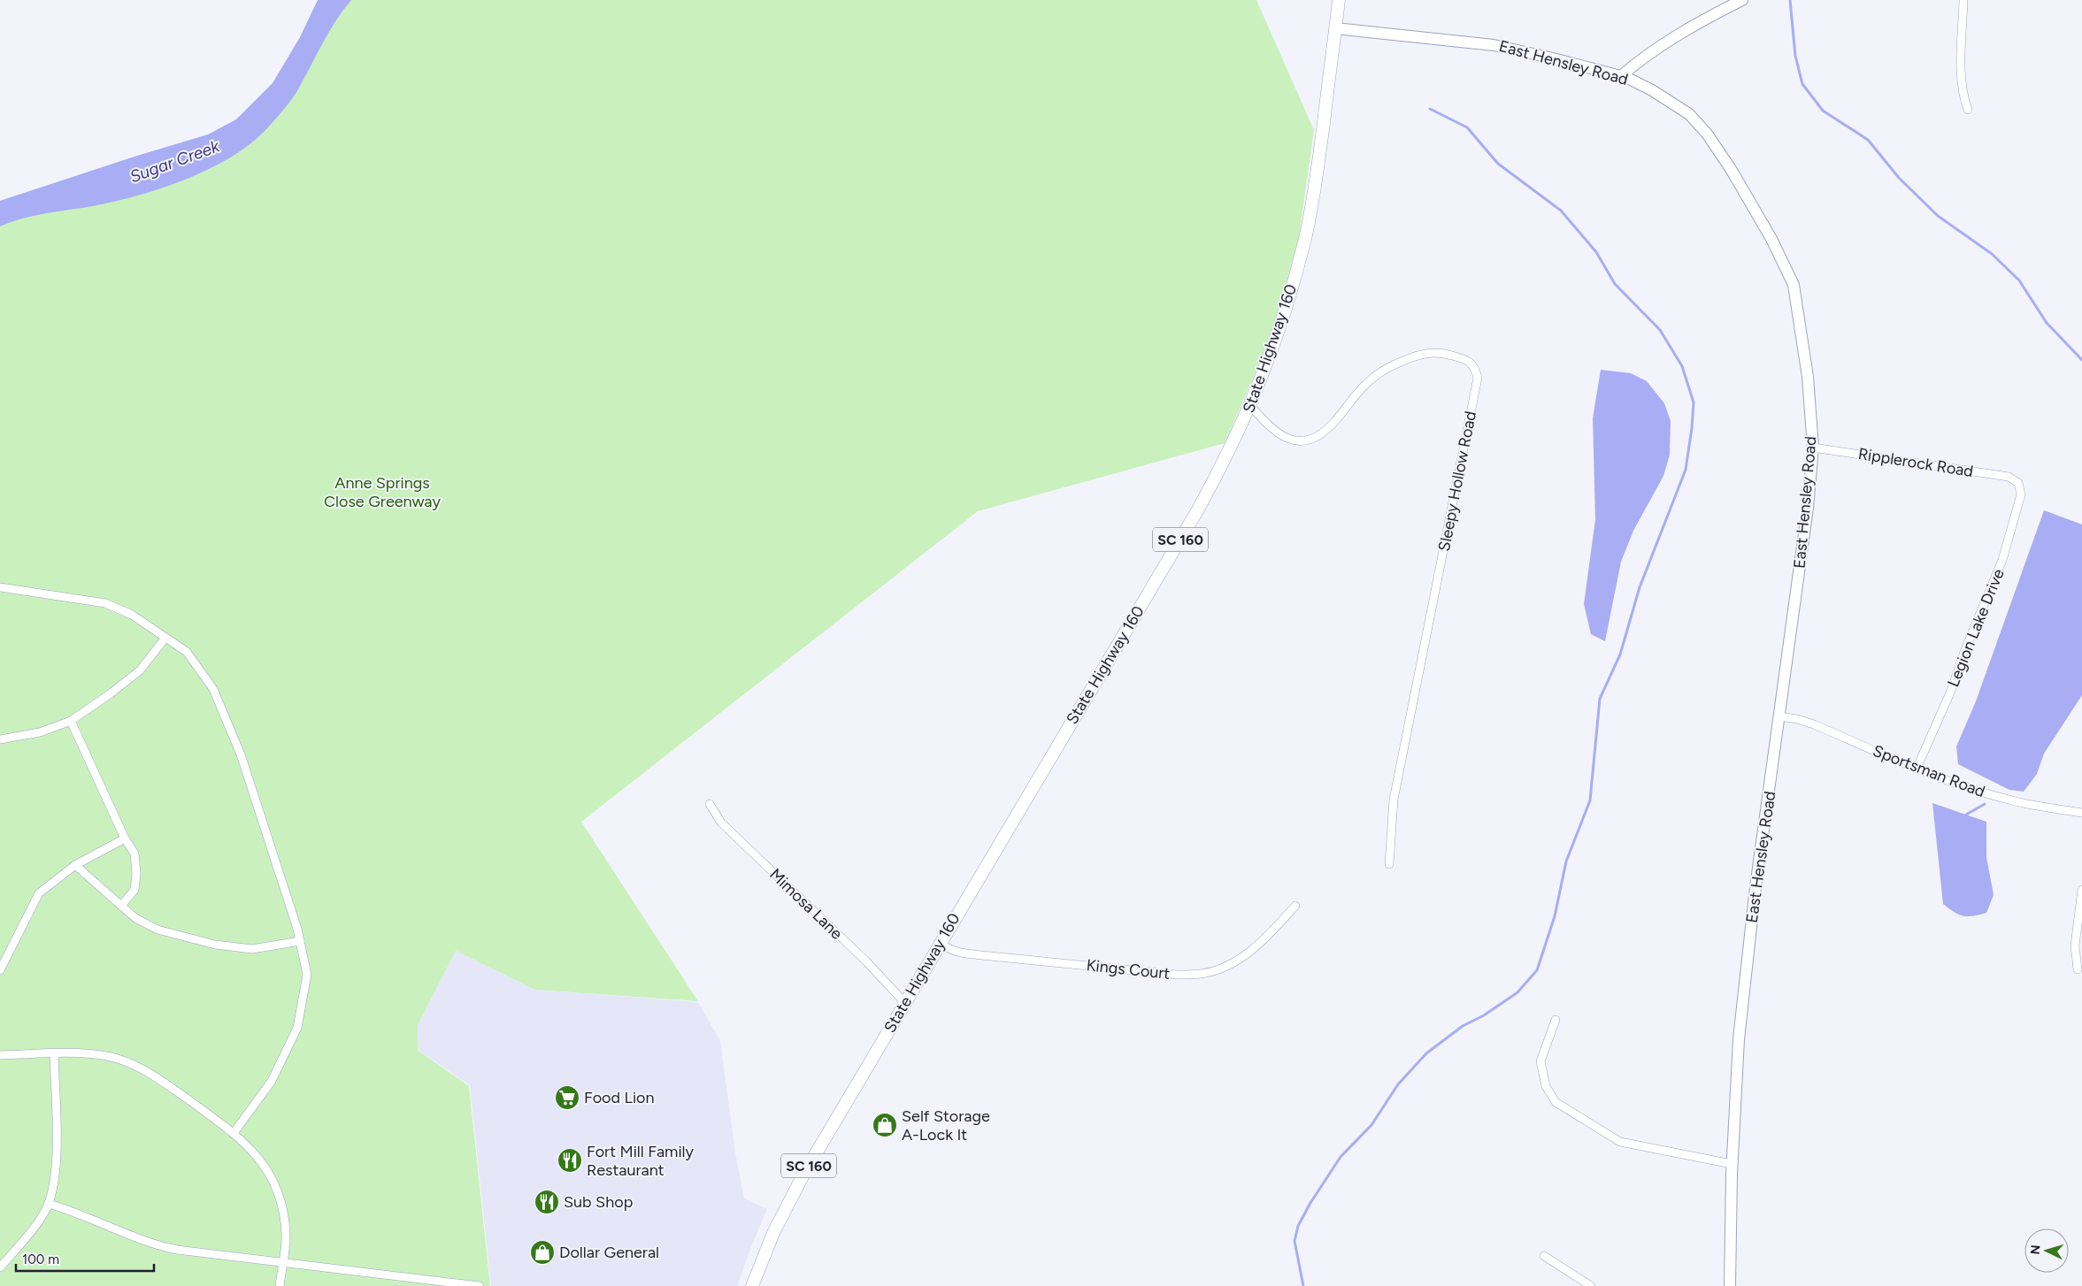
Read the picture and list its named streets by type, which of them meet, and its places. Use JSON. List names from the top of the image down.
{
  "streets": {
    "main road": ["East Hensley Road", "State Highway 160", "SC 160"],
    "street": [
      "Ripplerock Road",
      "Sleepy Hollow Road",
      "Legion Lake Drive",
      "Sportsman Road",
      "Mimosa Lane",
      "Kings Court"
    ]
  },
  "crossings": [
    ["East Hensley Road", "State Highway 160"],
    ["East Hensley Road", "Ripplerock Road"],
    ["East Hensley Road", "Sportsman Road"],
    ["State Highway 160", "Sleepy Hollow Road"],
    ["State Highway 160", "Mimosa Lane"],
    ["State Highway 160", "Kings Court"],
    ["Ripplerock Road", "Legion Lake Drive"],
    ["Legion Lake Drive", "Sportsman Road"]
  ],
  "water": ["Sugar Creek"],
  "parks": ["Anne Springs Close Greenway"],
  "places": {
    "supermarket": ["Food Lion"],
    "shop": ["Self Storage A-Lock It", "Dollar General"],
    "restaurant": ["Fort Mill Family Restaurant", "Sub Shop"]
  },
  "scale_bar": "100 m",
  "north": "left"
}
